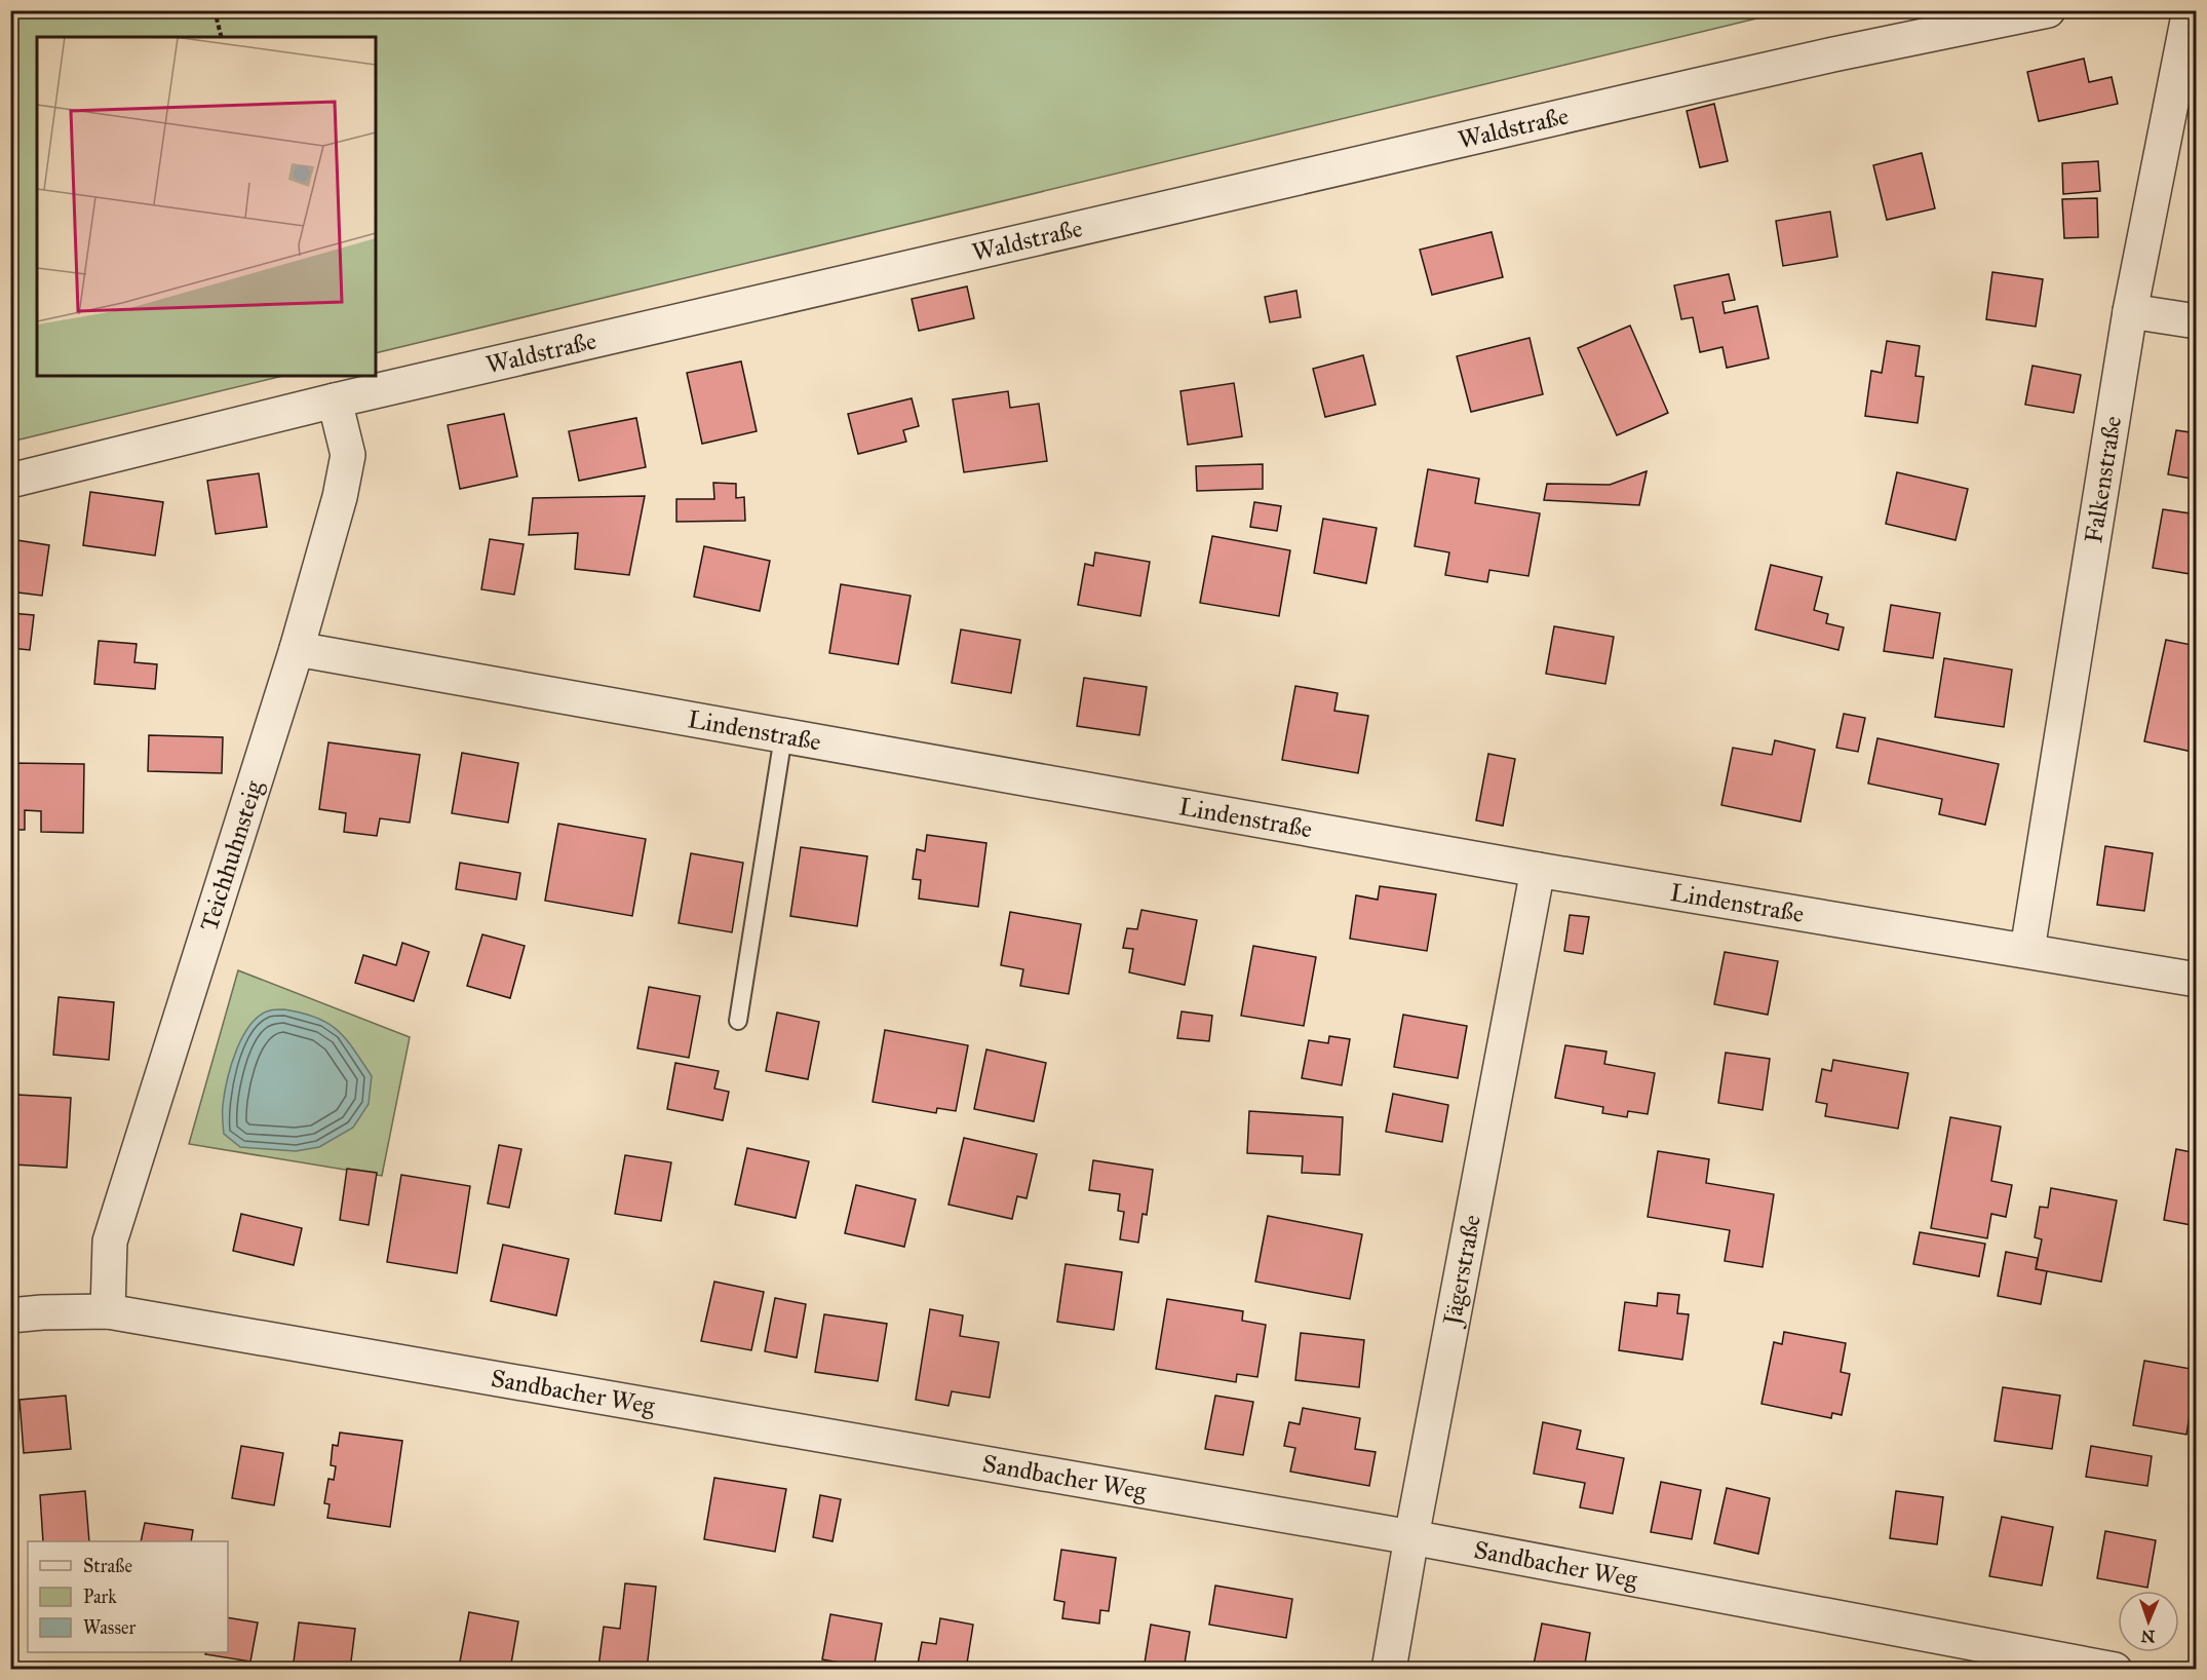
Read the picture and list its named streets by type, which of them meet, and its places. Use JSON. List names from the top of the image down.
{
  "streets": {
    "street": [
      "Waldstraße",
      "Falkenstraße",
      "Lindenstraße",
      "Teichhuhnsteig",
      "Jägerstraße",
      "Sandbacher Weg"
    ]
  },
  "crossings": [
    ["Waldstraße", "Teichhuhnsteig"],
    ["Falkenstraße", "Lindenstraße"],
    ["Lindenstraße", "Teichhuhnsteig"],
    ["Lindenstraße", "Jägerstraße"],
    ["Teichhuhnsteig", "Sandbacher Weg"],
    ["Jägerstraße", "Sandbacher Weg"]
  ],
  "legend": ["Straße", "Park", "Wasser"],
  "north": "bottom"
}
